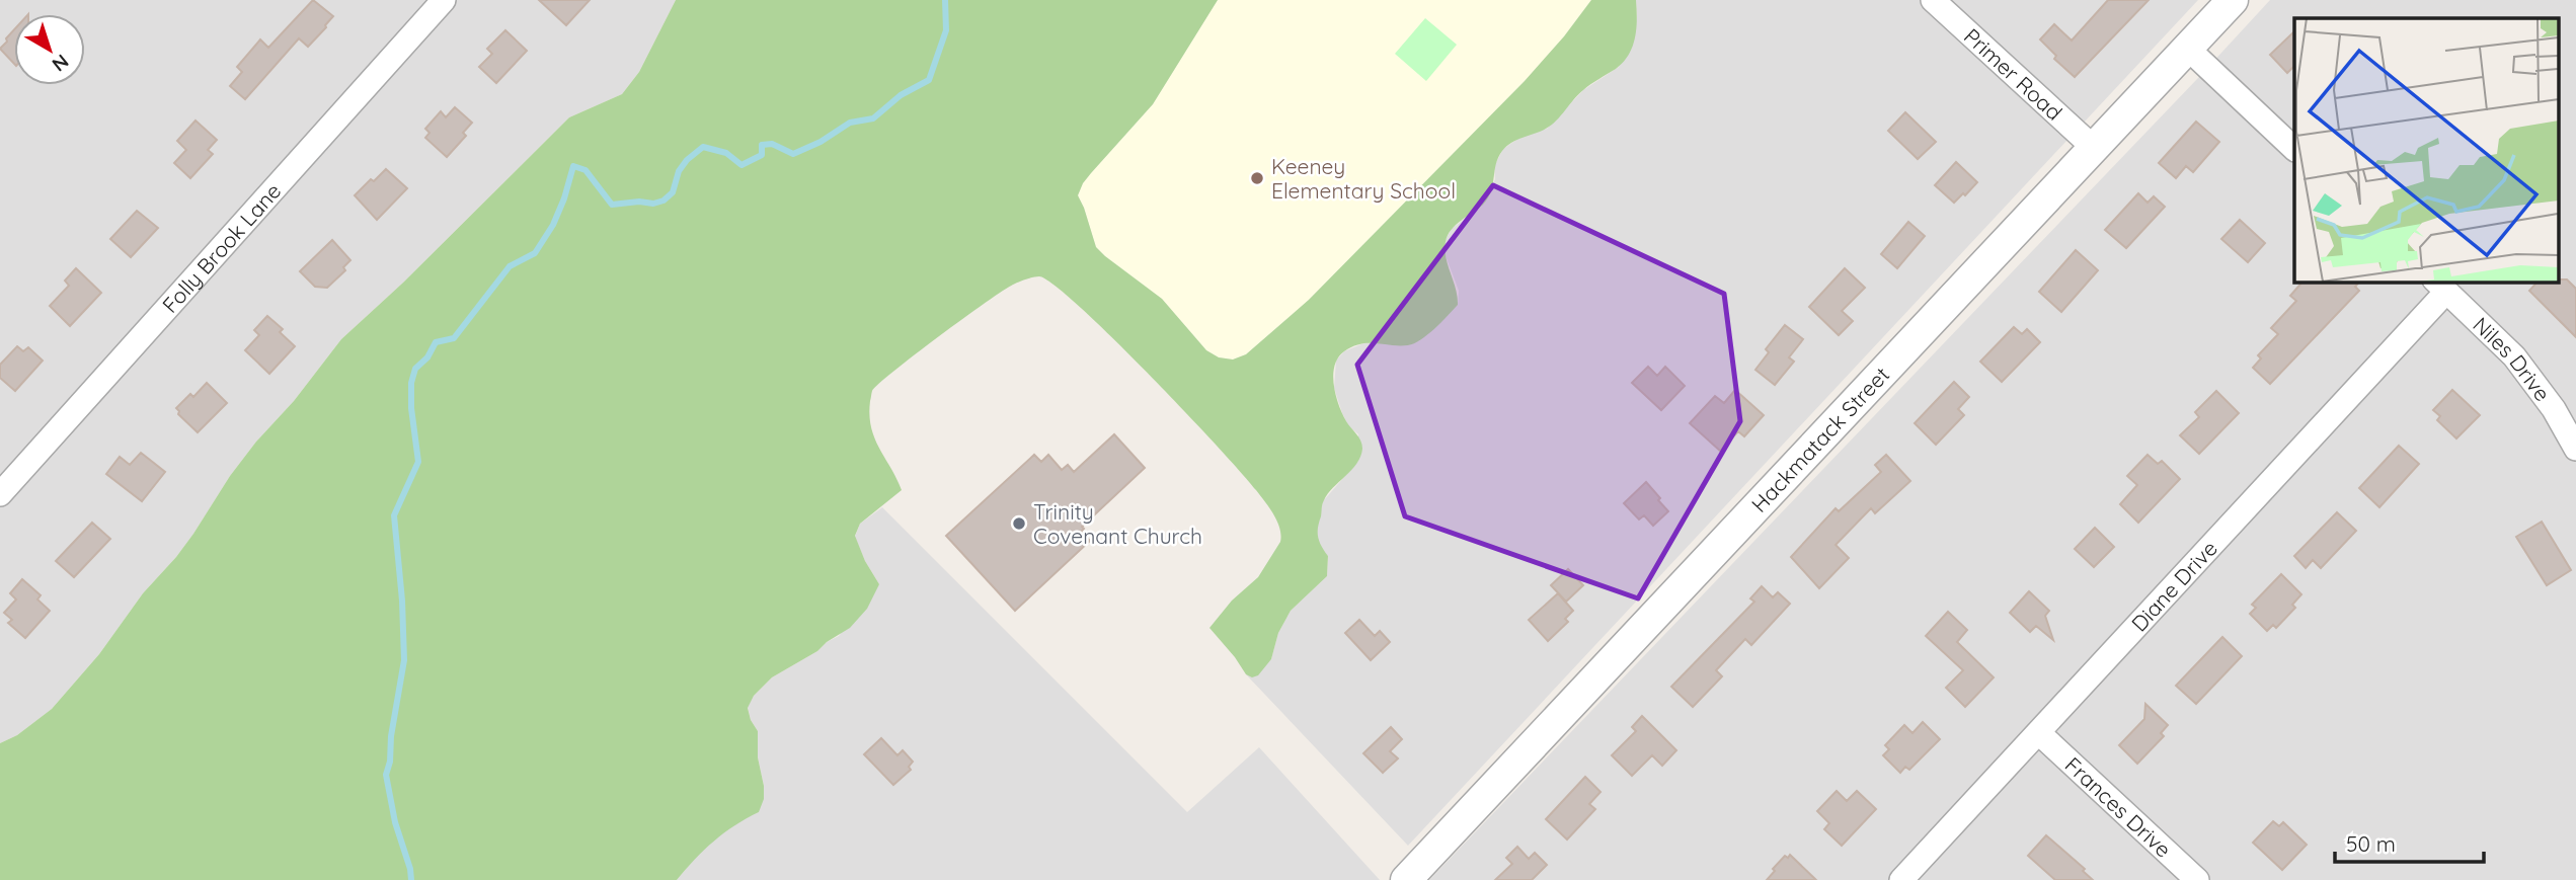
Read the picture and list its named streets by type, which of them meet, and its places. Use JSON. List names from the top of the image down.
{
  "streets": {
    "street": [
      "Primer Road",
      "Folly Brook Lane",
      "Niles Drive",
      "Hackmatack Street",
      "Diane Drive",
      "Frances Drive"
    ]
  },
  "crossings": [
    ["Primer Road", "Hackmatack Street"],
    ["Niles Drive", "Diane Drive"],
    ["Diane Drive", "Frances Drive"]
  ],
  "places": ["Keeney Elementary School", "Trinity Covenant Church"],
  "scale_bar": "50 m",
  "north": "bottom right"
}
